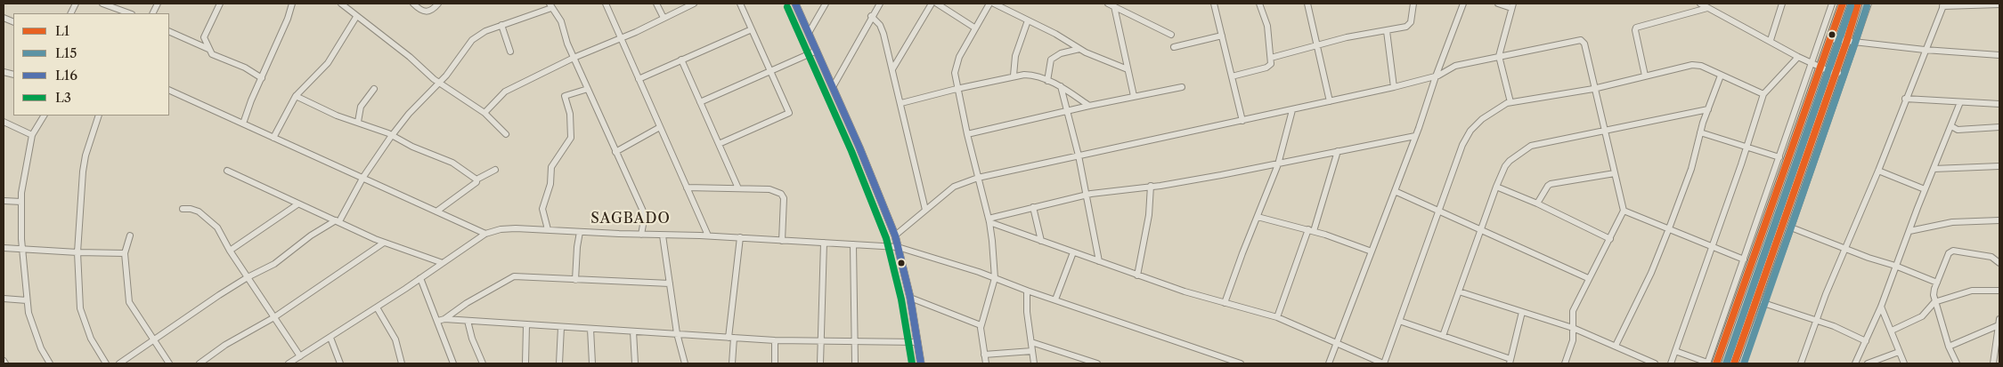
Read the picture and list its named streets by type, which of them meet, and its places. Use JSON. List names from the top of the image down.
{
  "districts": ["SAGBADO"],
  "lines": [
    "transit line L1",
    "transit line L16",
    "transit line L15",
    "transit line L3"
  ],
  "legend": [
    "L1",
    "L15",
    "L16",
    "L3"
  ]
}
